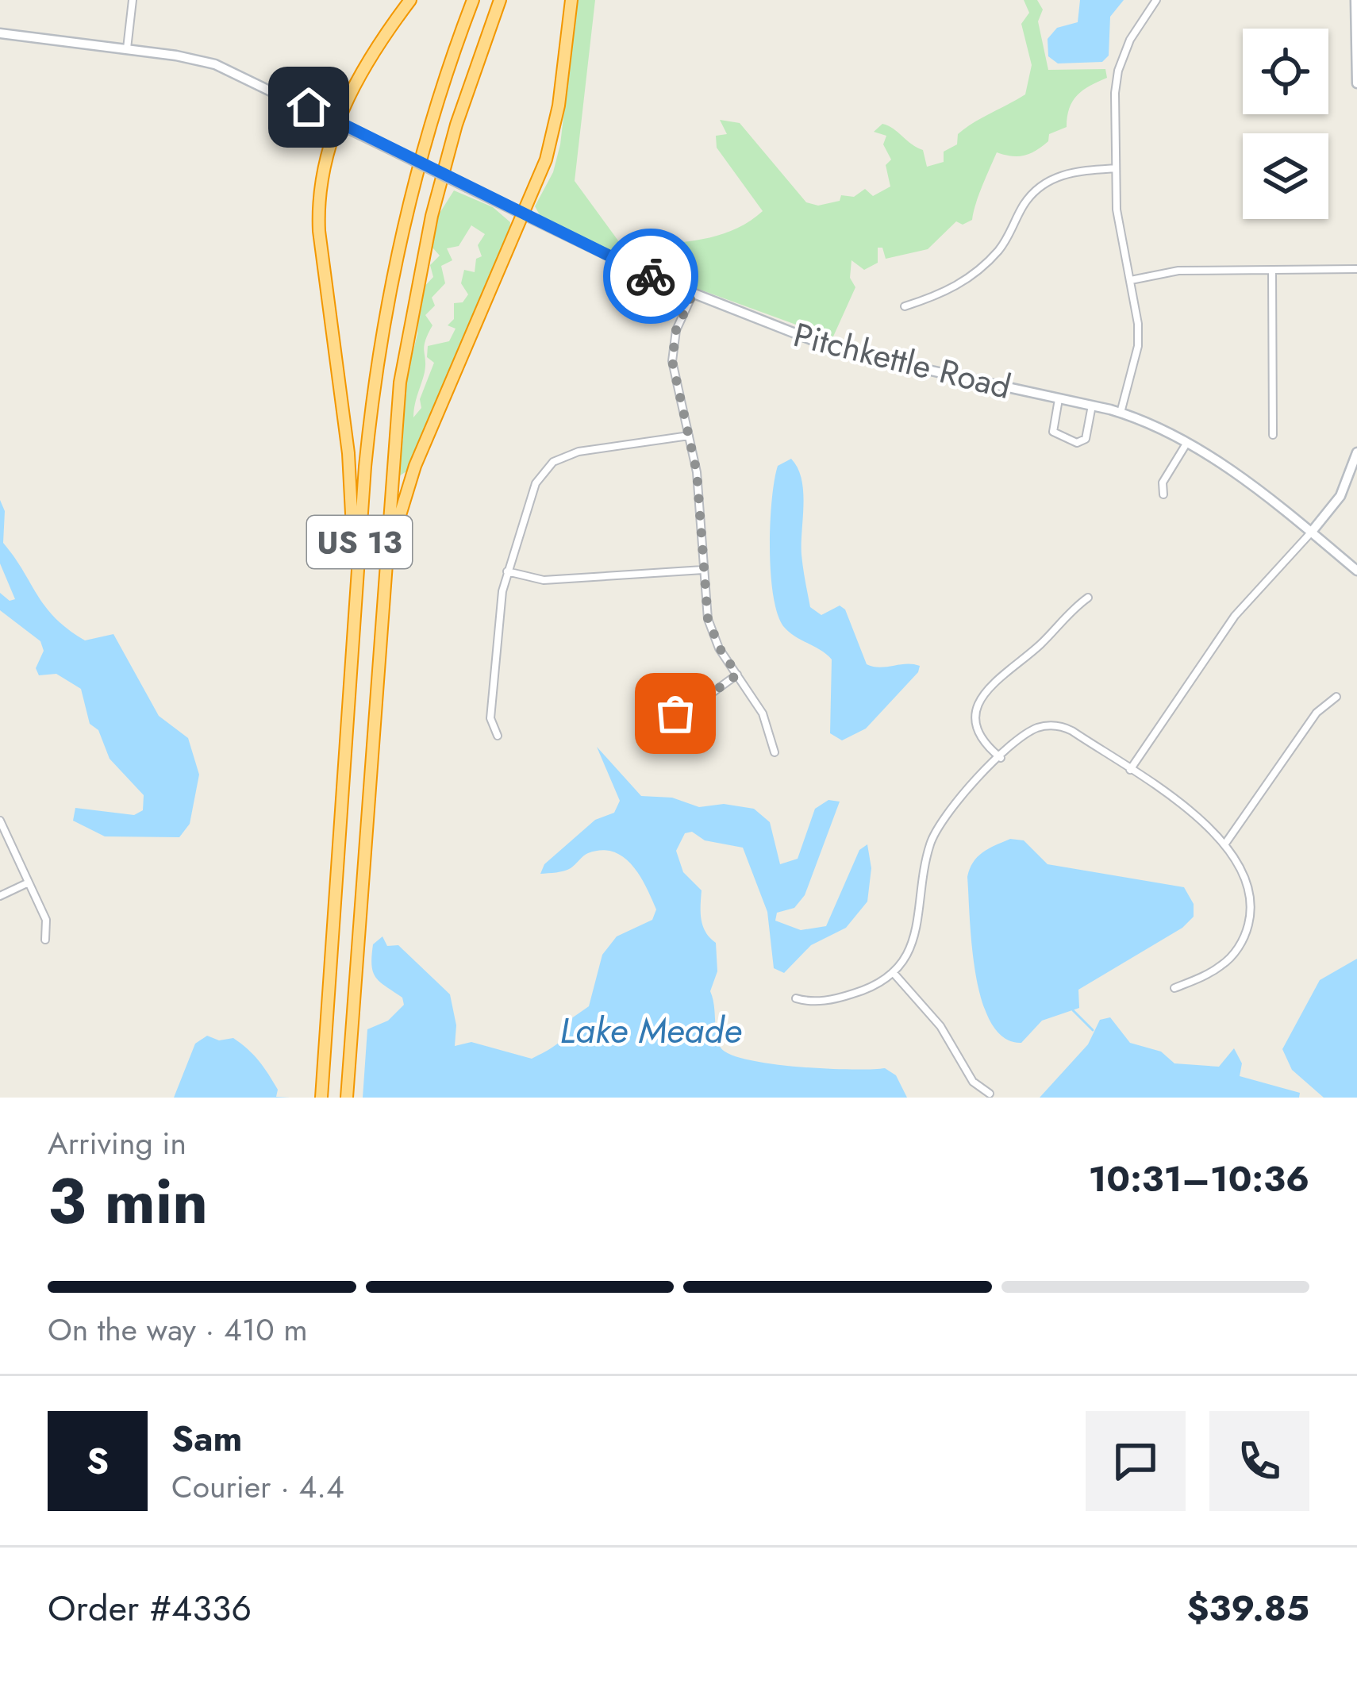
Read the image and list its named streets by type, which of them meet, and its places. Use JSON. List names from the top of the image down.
{
  "streets": {
    "highway": ["US 13"],
    "main road": ["Pitchkettle Road"]
  },
  "water": ["Lake Meade"],
  "page": {
    "heading": ["3 min", "Arriving in", "10:31–10:36"],
    "panel": [
      "Sam",
      "Courier · 4.4",
      "Order #4336",
      "$39.85"
    ],
    "bar": "On the way · 410 m",
    "round": "S"
  }
}
